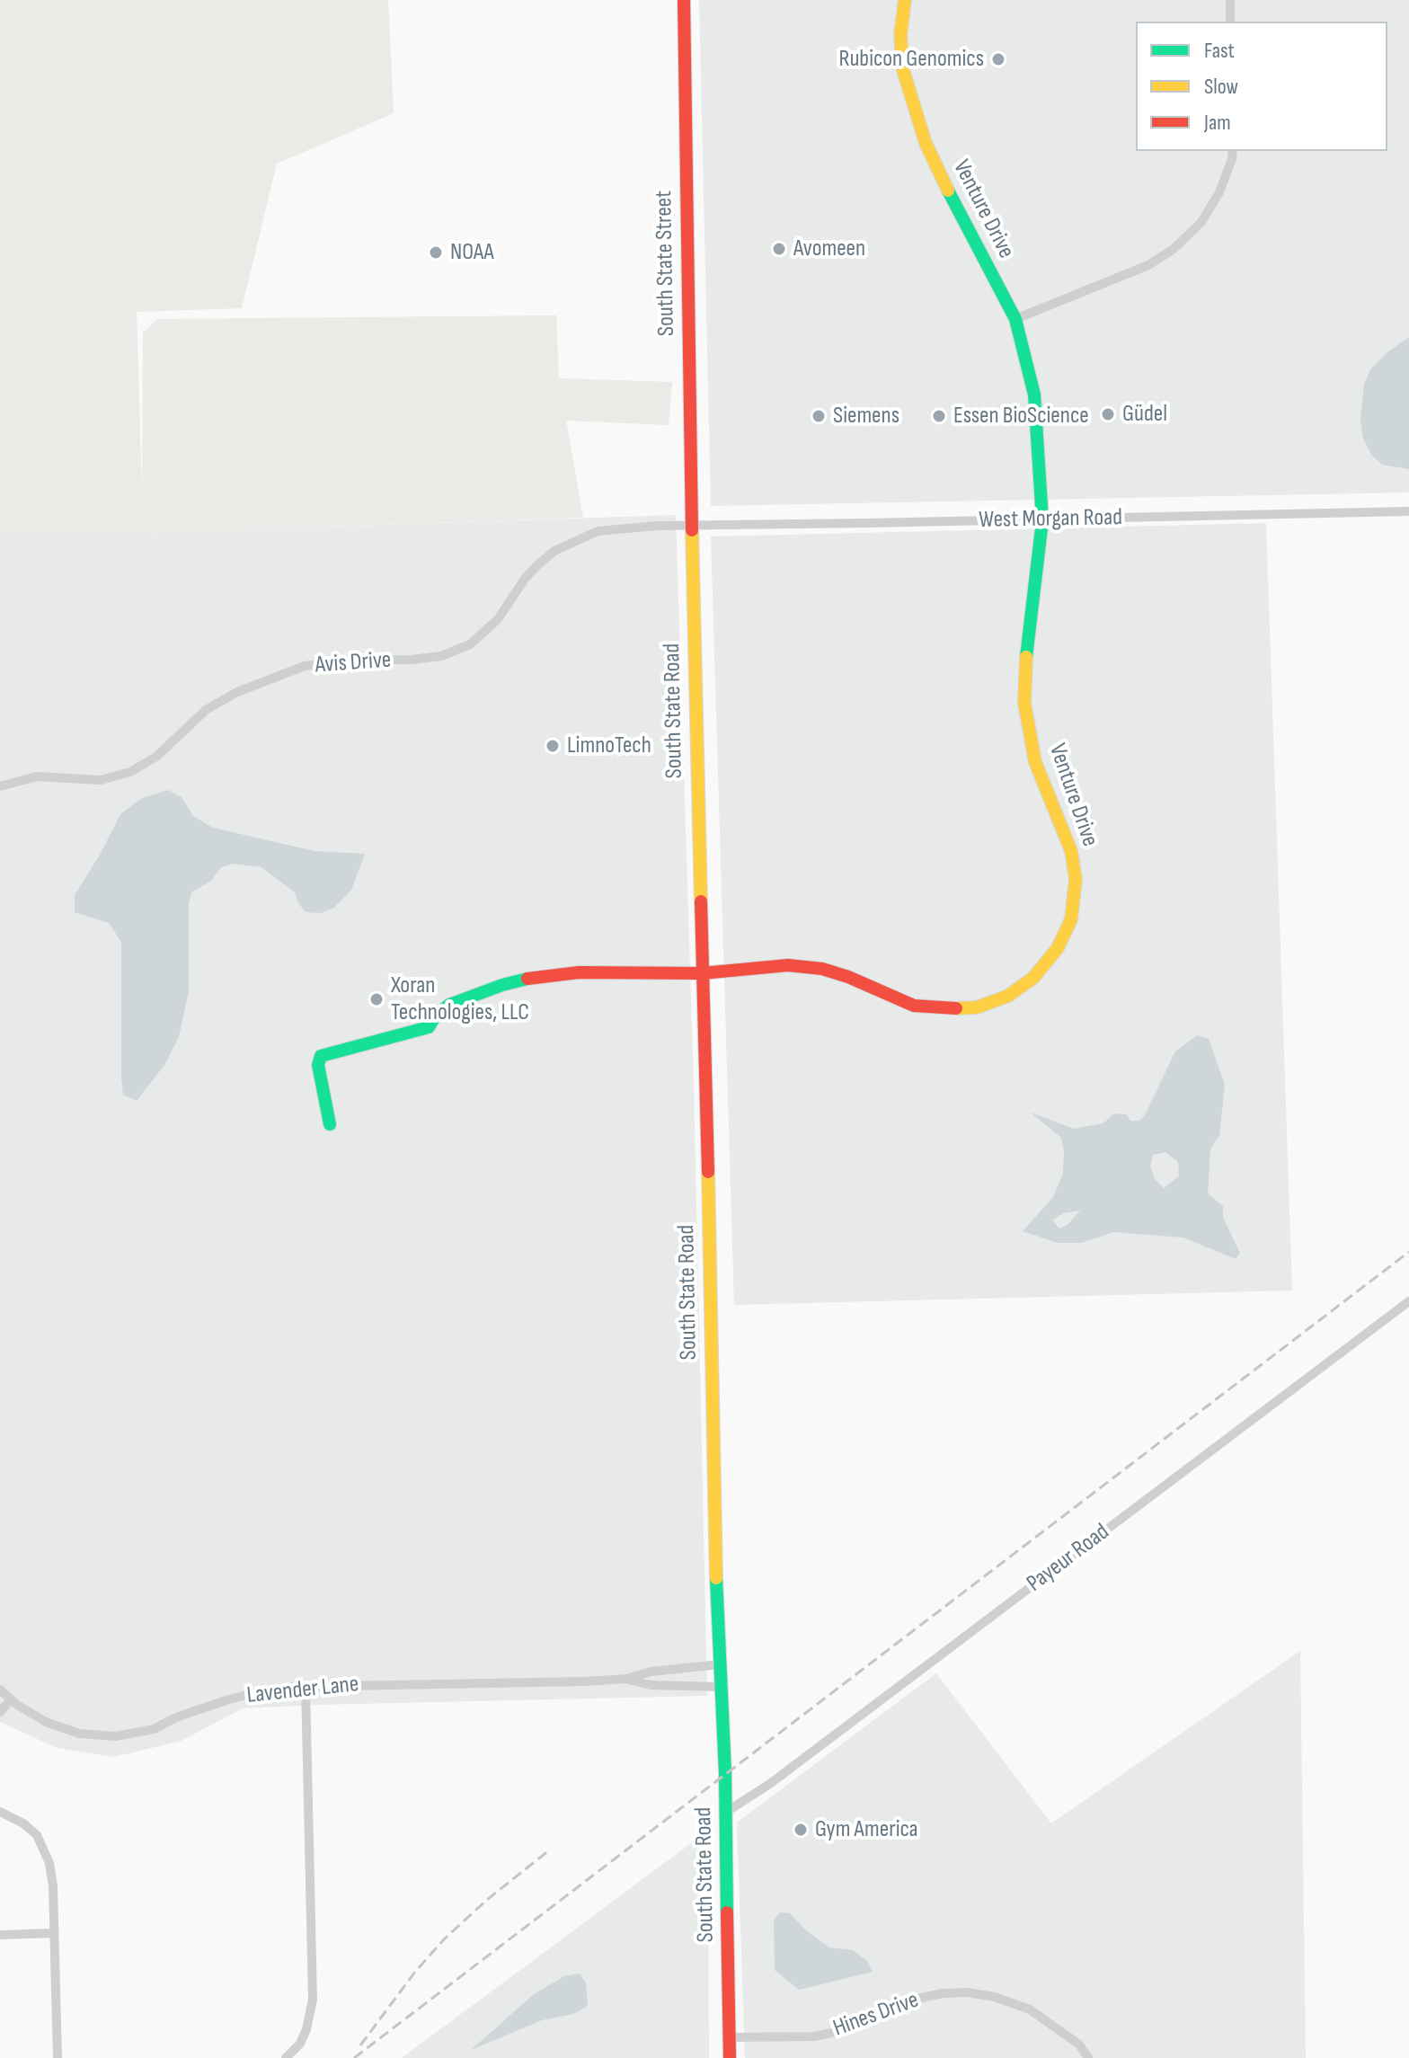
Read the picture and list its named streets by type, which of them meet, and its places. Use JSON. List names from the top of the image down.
{
  "streets": {
    "main road": ["Venture Drive", "South State Street", "South State Road"],
    "street": [
      "West Morgan Road",
      "Avis Drive",
      "Payeur Road",
      "Lavender Lane",
      "Hines Drive"
    ]
  },
  "crossings": [
    ["Venture Drive", "West Morgan Road"],
    ["Venture Drive", "South State Road"],
    ["South State Street", "West Morgan Road"],
    ["South State Street", "Avis Drive"],
    ["South State Street", "South State Road"],
    ["West Morgan Road", "Avis Drive"],
    ["West Morgan Road", "South State Road"],
    ["Avis Drive", "South State Road"],
    ["South State Road", "Payeur Road"],
    ["South State Road", "Lavender Lane"],
    ["South State Road", "Hines Drive"]
  ],
  "places": [
    "Rubicon Genomics",
    "Avomeen",
    "NOAA",
    "Güdel",
    "Siemens",
    "Essen BioScience",
    "LimnoTech",
    "Xoran Technologies, LLC",
    "Gym America"
  ],
  "legend": ["Fast", "Slow", "Jam"]
}
